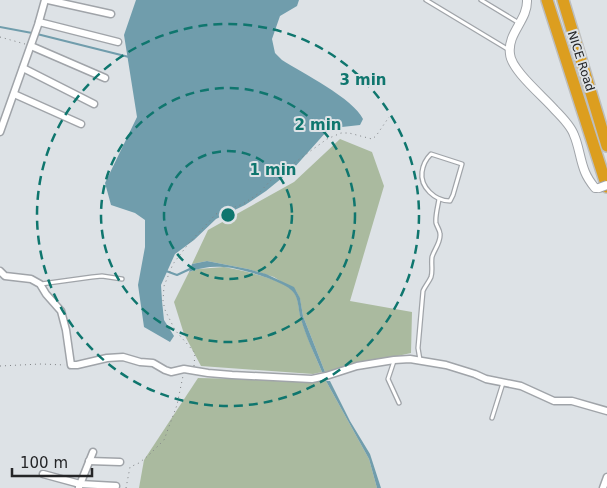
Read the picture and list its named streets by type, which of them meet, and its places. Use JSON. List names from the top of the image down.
{
  "streets": {
    "highway": ["NICE Road"]
  },
  "scale_bar": "100 m",
  "rings": ["3 min", "2 min", "1 min"]
}
